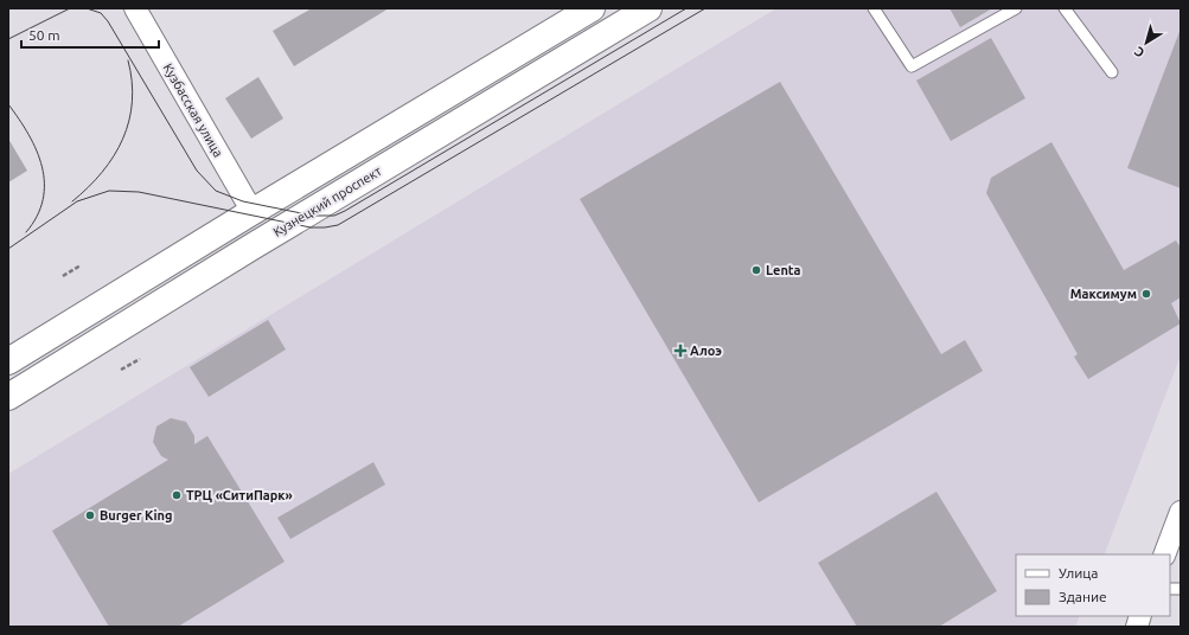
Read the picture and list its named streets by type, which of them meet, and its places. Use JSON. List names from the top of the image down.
{
  "streets": {
    "main road": ["Кузнецкий проспект"],
    "street": ["Кузбасская улица"]
  },
  "places": {
    "other": [
      "Lenta",
      "Максимум",
      "ТРЦ «СитиПарк»",
      "Burger King"
    ],
    "health": ["Алоэ"]
  },
  "legend": ["Улица", "Здание"],
  "scale_bar": "50 m",
  "north": "bottom left"
}
